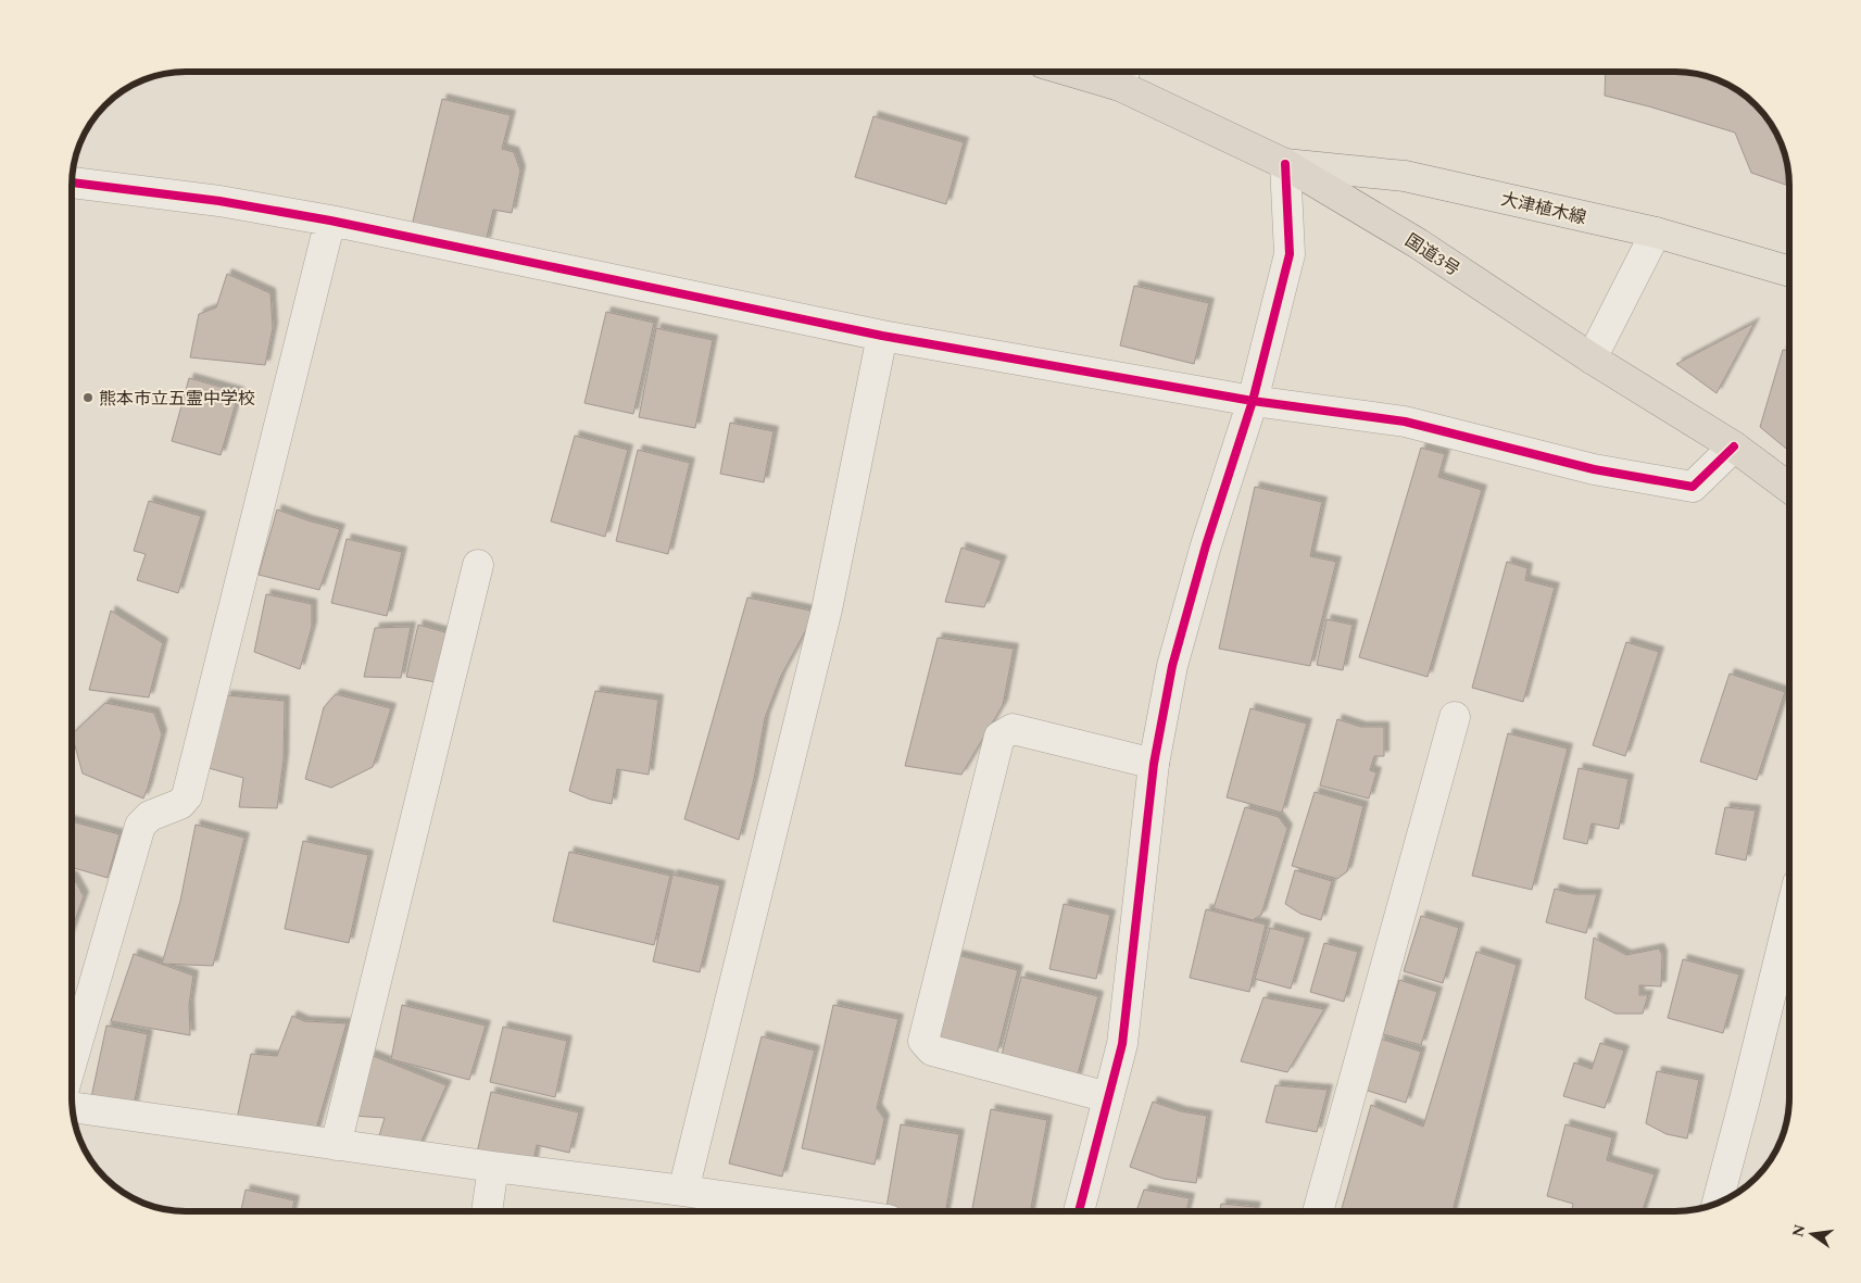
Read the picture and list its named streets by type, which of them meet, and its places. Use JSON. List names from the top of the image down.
{
  "streets": {
    "highway": ["国道3号"],
    "main road": ["大津植木線"]
  },
  "crossings": [
    ["大津植木線", "国道3号"]
  ],
  "places": ["熊本市立五霊中学校"],
  "north": "left"
}
